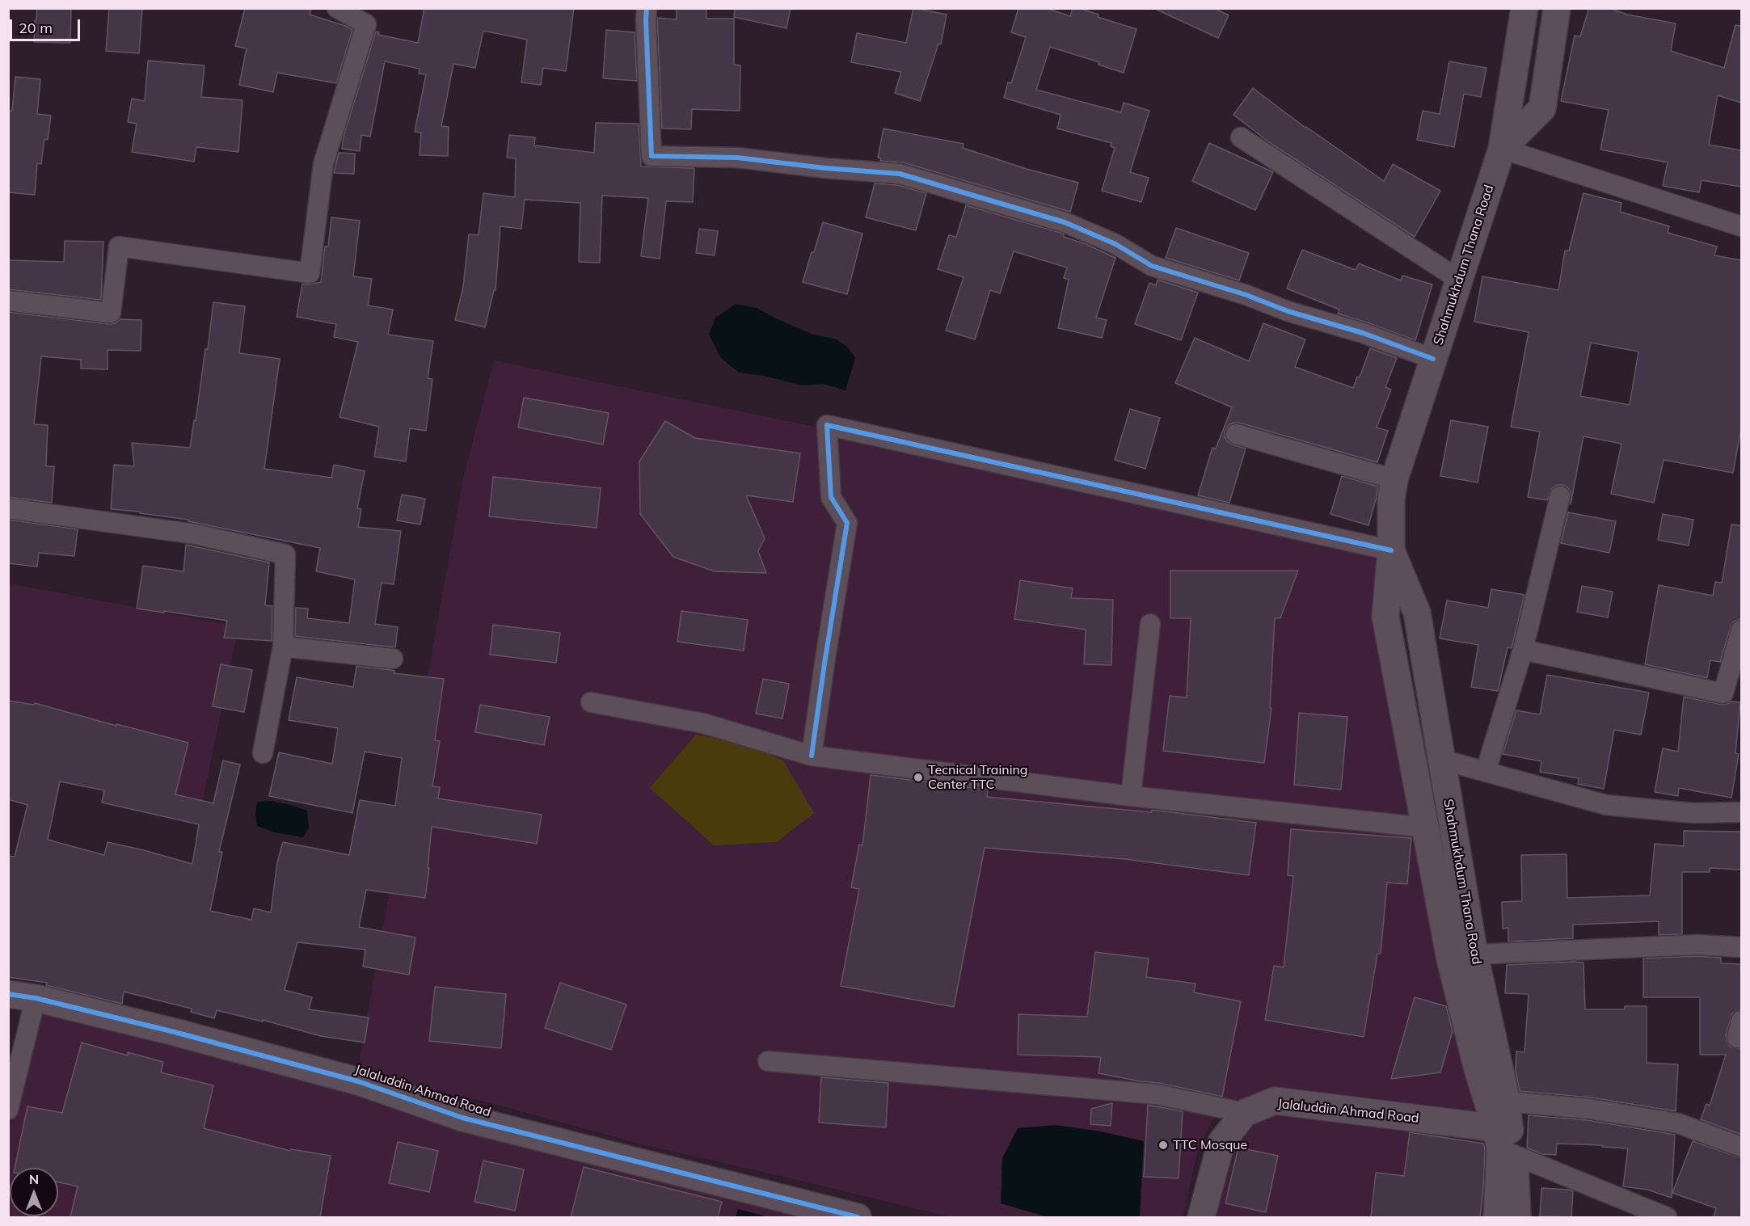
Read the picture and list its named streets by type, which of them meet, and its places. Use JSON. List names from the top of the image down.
{
  "streets": {
    "main road": ["Shahmukhdum Thana Road", "Jalaluddin Ahmad Road"]
  },
  "crossings": [
    ["Shahmukhdum Thana Road", "Jalaluddin Ahmad Road"]
  ],
  "places": ["Tecnical Training Center TTC", "TTC Mosque"],
  "scale_bar": "20 m",
  "north": "top"
}
